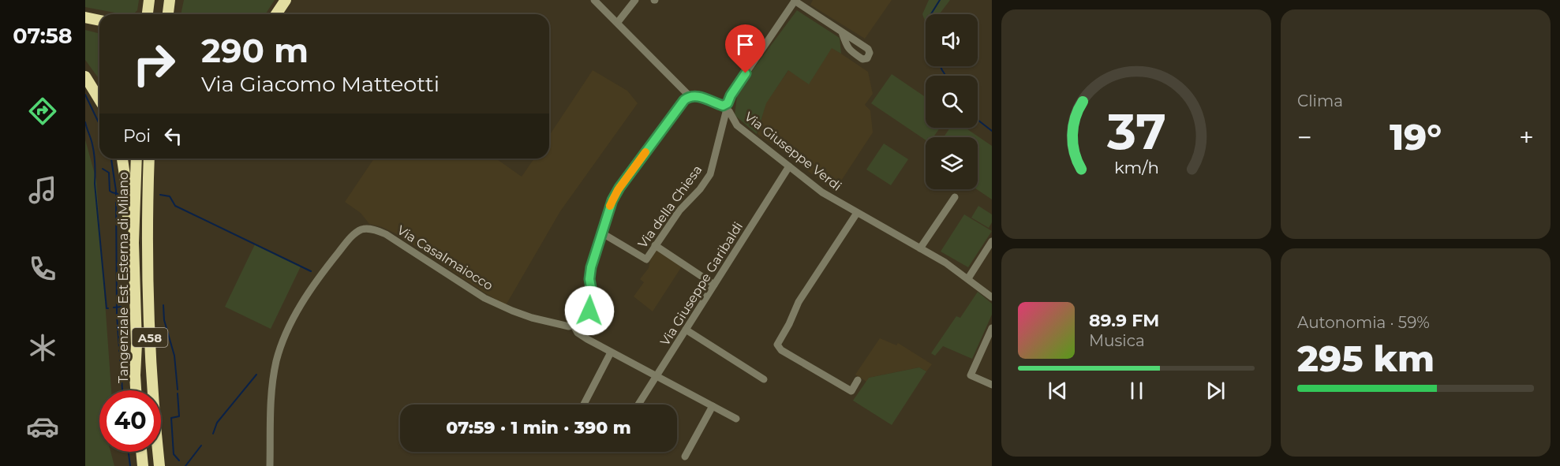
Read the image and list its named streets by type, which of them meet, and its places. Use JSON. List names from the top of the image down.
{
  "streets": {
    "highway": ["Tangenziale Est Esterna di Milano", "A58"],
    "street": [
      "Via Giuseppe Verdi",
      "Via della Chiesa",
      "Via Casalmaiocco",
      "Via Giuseppe Garibaldi"
    ]
  },
  "crossings": [
    ["Via Giuseppe Verdi", "Via della Chiesa"],
    ["Via Giuseppe Verdi", "Via Giuseppe Garibaldi"],
    ["Tangenziale Est Esterna di Milano", "A58"]
  ],
  "page": {
    "tabs": "07:58",
    "tile": [
      "Clima",
      ["Autonomia · 59%", "295 km"]
    ],
    "turn": ["290 m", "Via Giacomo Matteotti"],
    "then": "Poi",
    "heat": ["−", "19°", "+"],
    "song": ["89.9 FM", "Musica"],
    "limit": "40",
    "trip": "07:59 · 1 min · 390 m",
    "gauge": ["37", "km/h"]
  }
}
